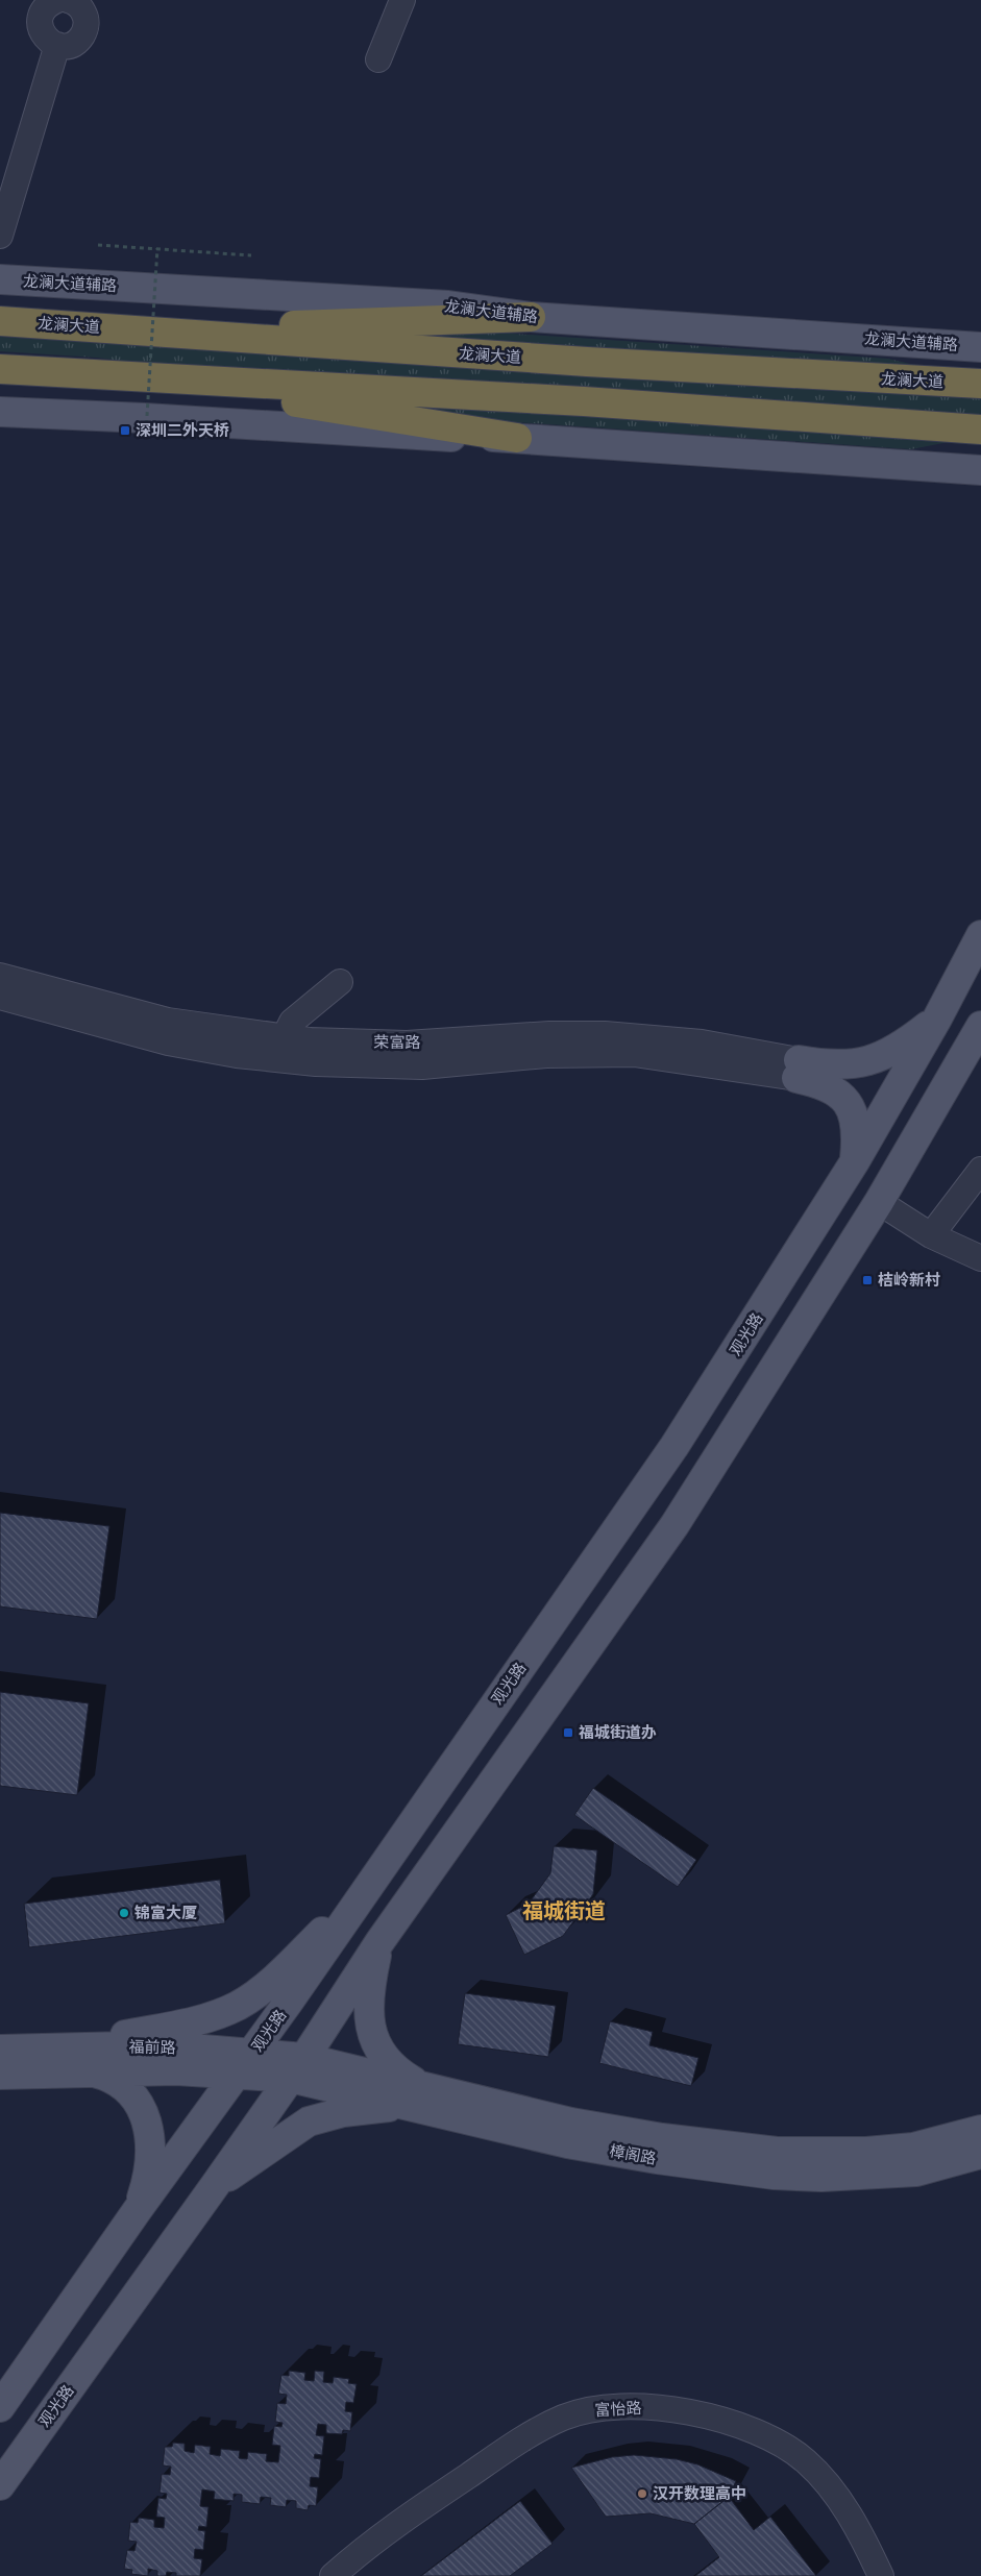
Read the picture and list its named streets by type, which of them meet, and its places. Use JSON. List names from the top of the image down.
{
  "streets": {
    "highway": ["龙澜大道"],
    "main road": [
      "龙澜大道辅路",
      "观光路",
      "福前路",
      "樟阁路"
    ],
    "street": ["荣富路", "富怡路"]
  },
  "crossings": [
    ["观光路", "福前路"],
    ["观光路", "樟阁路"],
    ["福前路", "樟阁路"]
  ],
  "districts": ["福城街道"],
  "places": {
    "transit": ["深圳二外天桥", "桔岭新村", "福城街道办"],
    "other": ["锦富大厦", "汉开数理高中"]
  }
}
